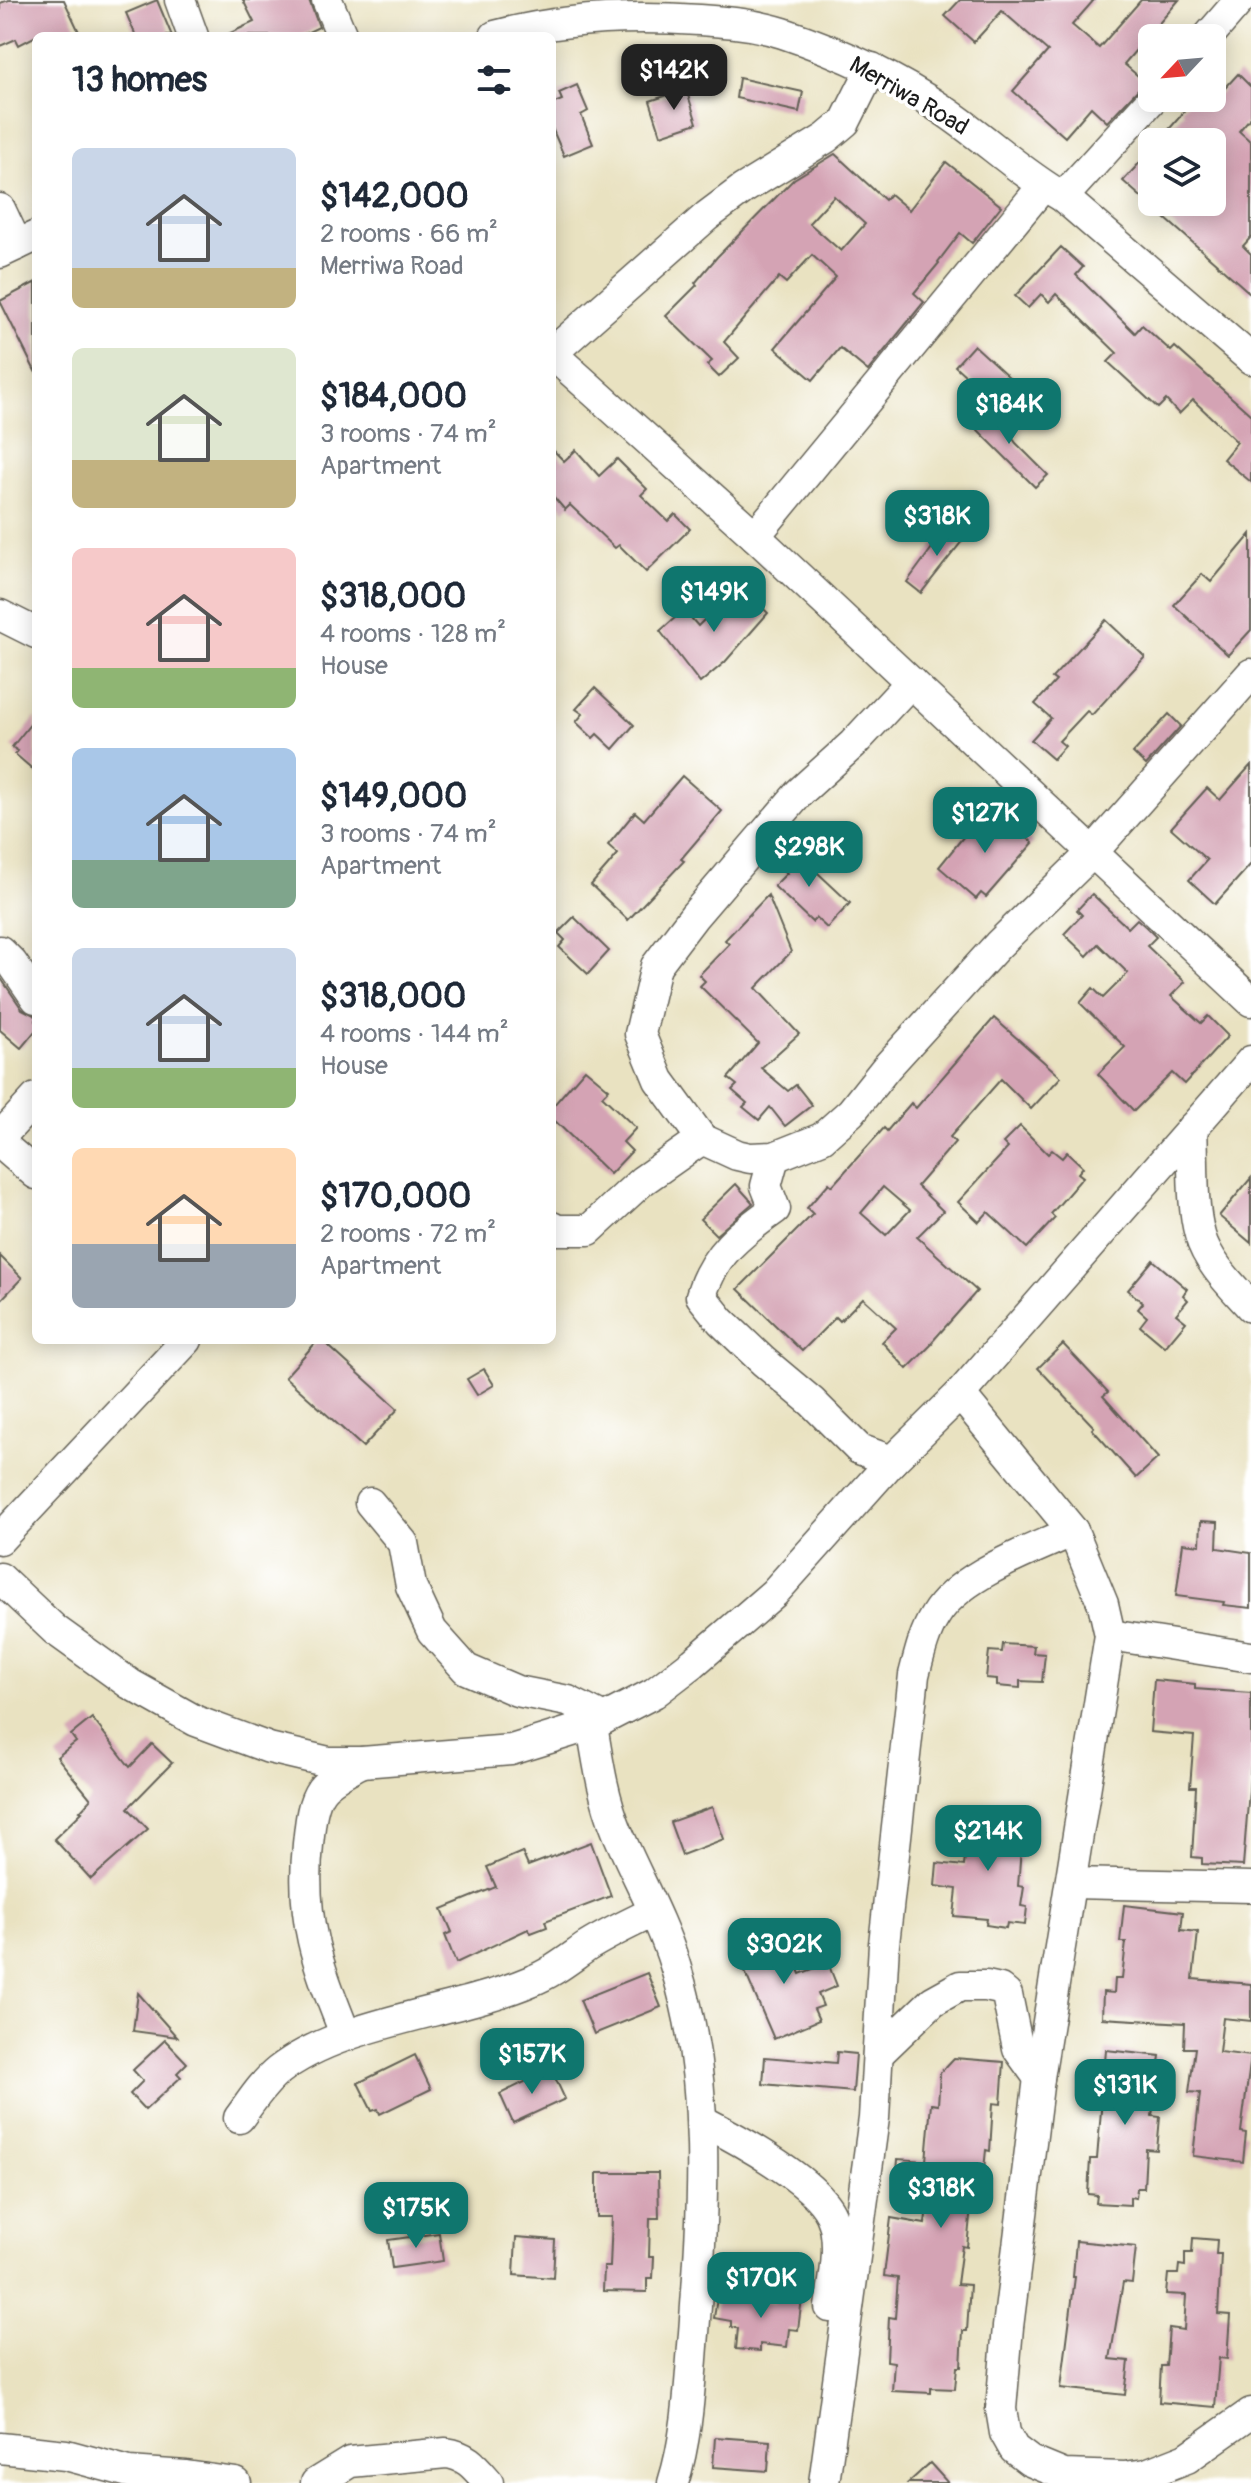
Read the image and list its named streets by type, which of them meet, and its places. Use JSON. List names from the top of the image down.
{
  "streets": {
    "street": ["Merriwa Road"]
  },
  "north": "bottom left",
  "page": {
    "heading": "13 homes",
    "price": [
      "$142K",
      "$184K",
      "$318K",
      "$149K",
      "$127K",
      "$298K",
      "$214K",
      "$302K",
      "$157K",
      "$131K",
      "$318K",
      "$175K",
      "$170K"
    ],
    "list": [
      {
        "name": "$142,000",
        "note": "2 rooms · 66 m² · Merriwa Road"
      },
      {
        "name": "$184,000",
        "note": "3 rooms · 74 m² · Apartment"
      },
      {
        "name": "$318,000",
        "note": "4 rooms · 128 m² · House"
      },
      {
        "name": "$149,000",
        "note": "3 rooms · 74 m² · Apartment"
      },
      {
        "name": "$318,000",
        "note": "4 rooms · 144 m² · House"
      },
      {
        "name": "$170,000",
        "note": "2 rooms · 72 m² · Apartment"
      }
    ]
  }
}
